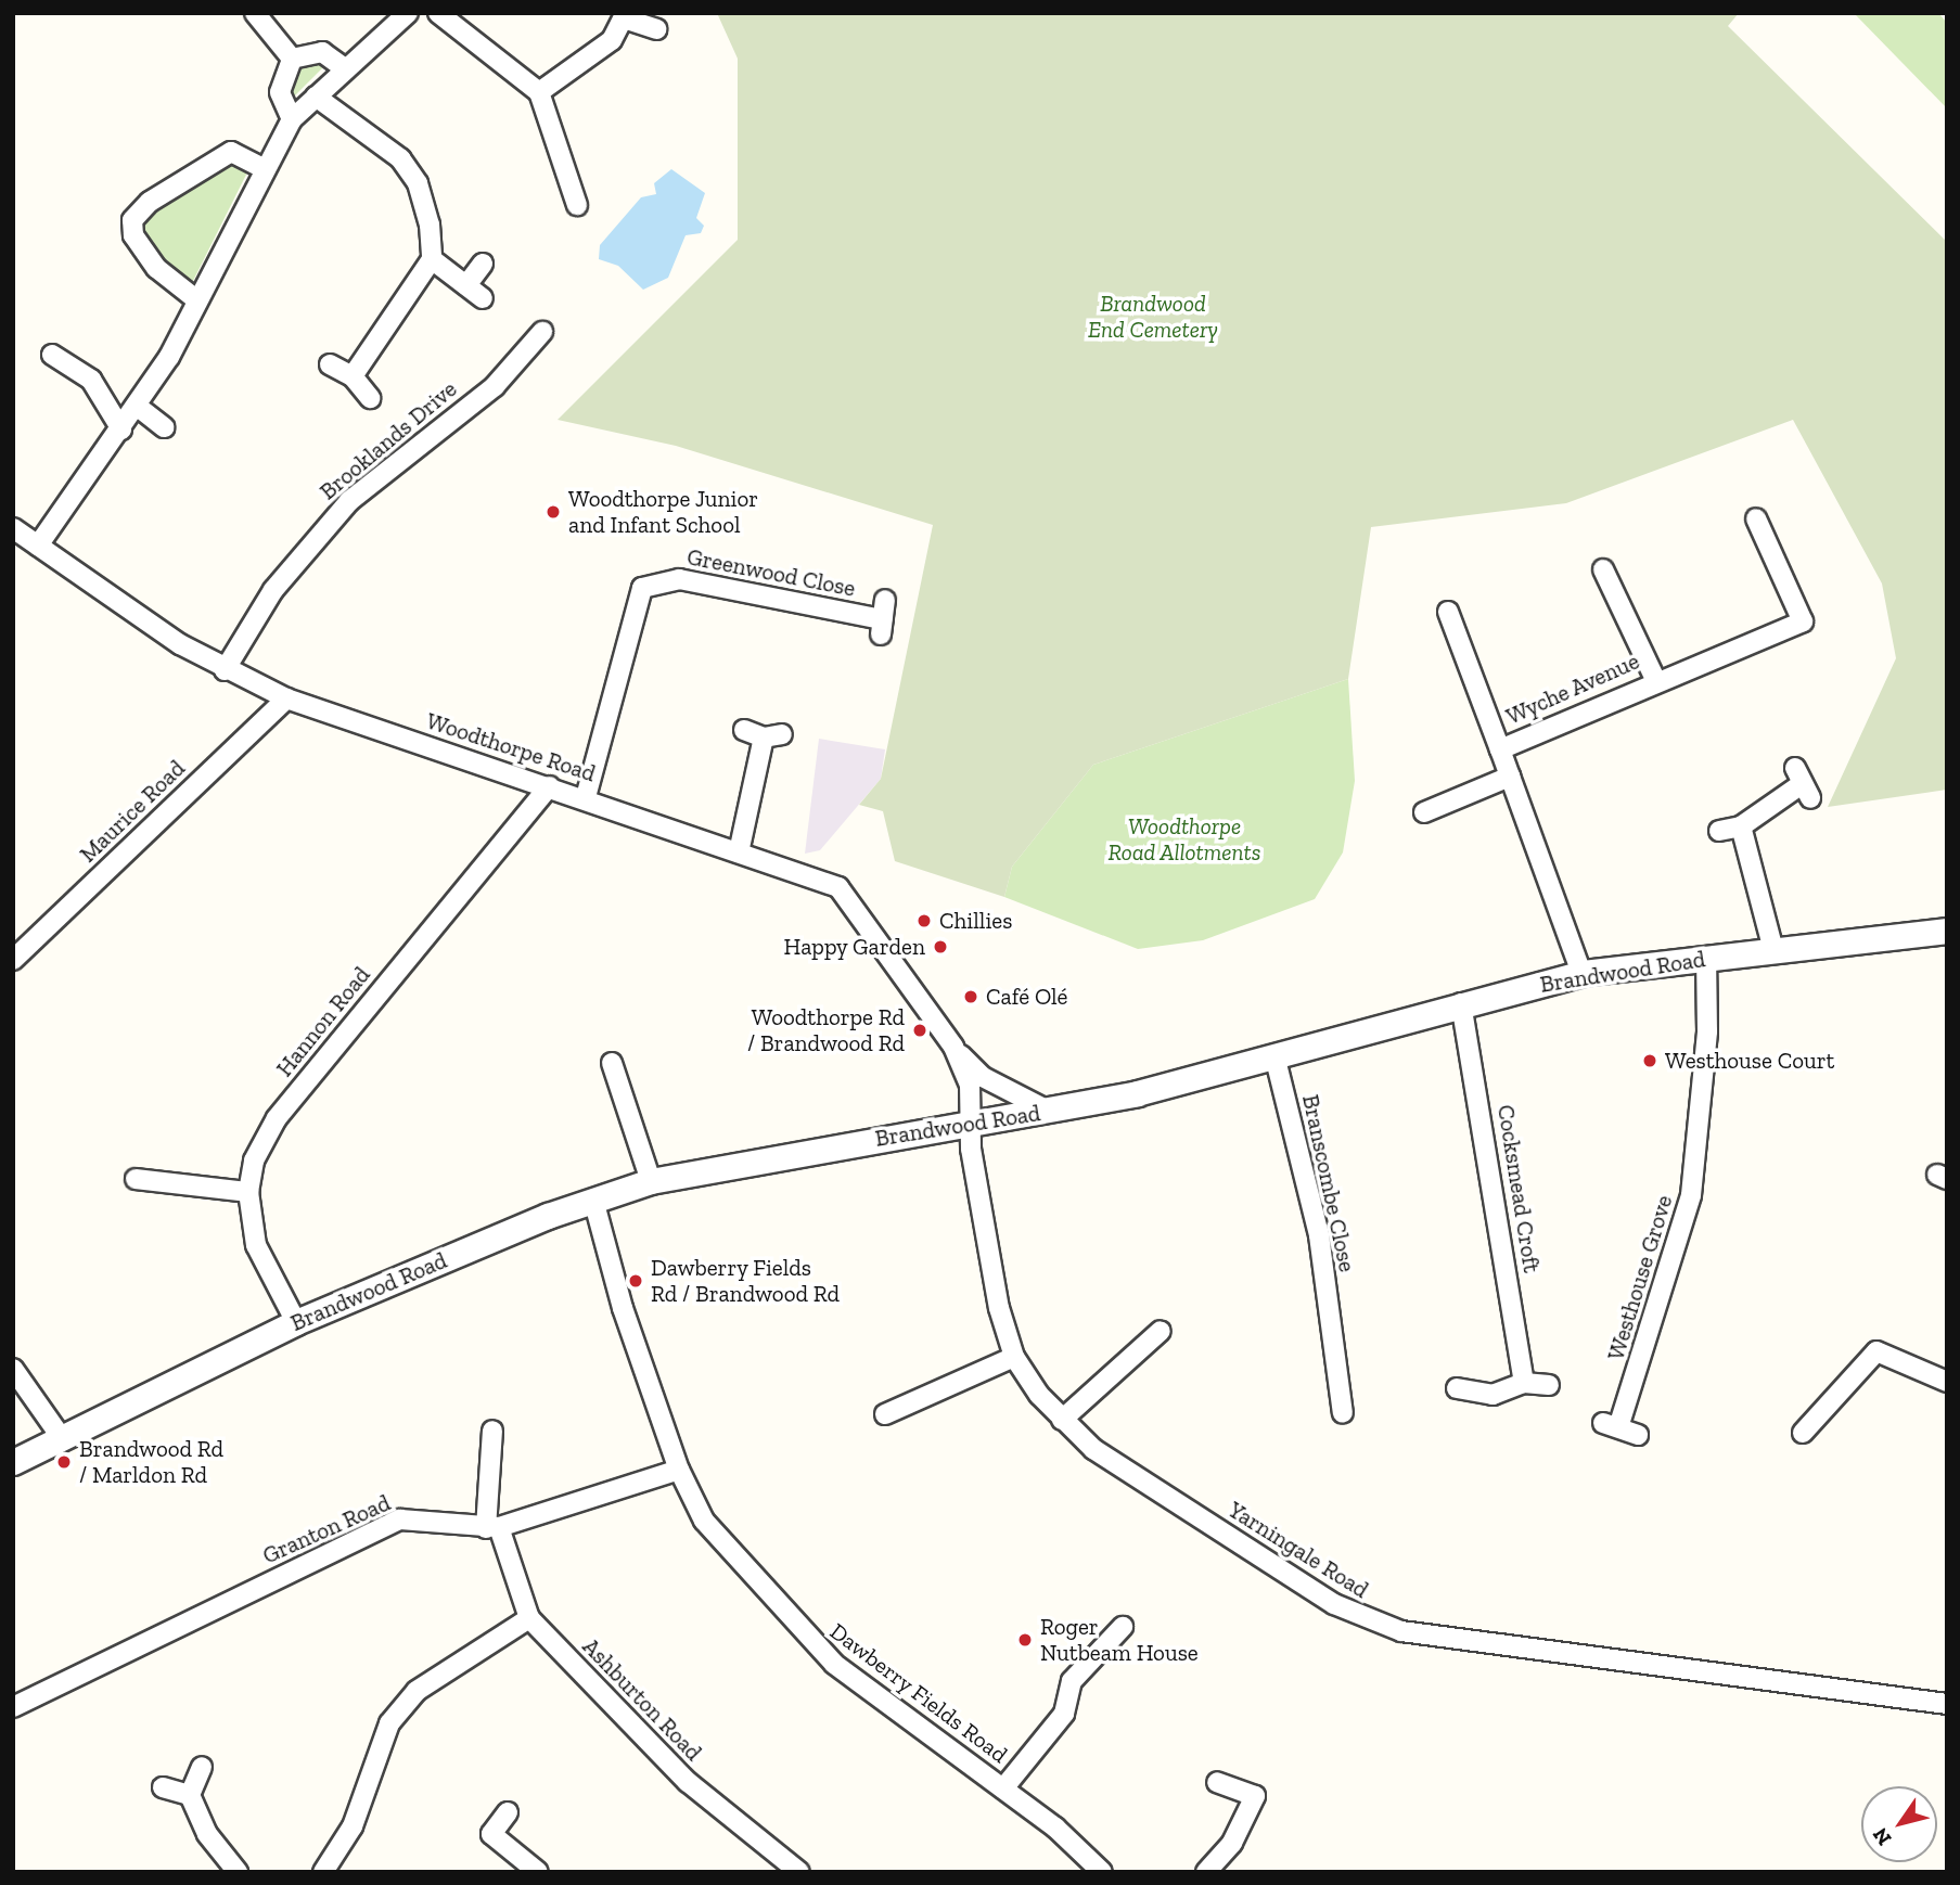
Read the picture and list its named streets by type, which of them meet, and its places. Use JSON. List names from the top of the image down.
{
  "streets": {
    "street": [
      "Brooklands Drive",
      "Greenwood Close",
      "Wyche Avenue",
      "Woodthorpe Road",
      "Maurice Road",
      "Brandwood Road",
      "Hannon Road",
      "Branscombe Close",
      "Cocksmead Croft",
      "Westhouse Grove",
      "Granton Road",
      "Yarningale Road",
      "Dawberry Fields Road",
      "Ashburton Road"
    ]
  },
  "crossings": [
    ["Brooklands Drive", "Woodthorpe Road"],
    ["Greenwood Close", "Woodthorpe Road"],
    ["Wyche Avenue", "Brandwood Road"],
    ["Woodthorpe Road", "Maurice Road"],
    ["Woodthorpe Road", "Brandwood Road"],
    ["Woodthorpe Road", "Hannon Road"],
    ["Woodthorpe Road", "Yarningale Road"],
    ["Brandwood Road", "Hannon Road"],
    ["Brandwood Road", "Branscombe Close"],
    ["Brandwood Road", "Cocksmead Croft"],
    ["Brandwood Road", "Westhouse Grove"],
    ["Brandwood Road", "Yarningale Road"],
    ["Brandwood Road", "Dawberry Fields Road"],
    ["Granton Road", "Dawberry Fields Road"],
    ["Granton Road", "Ashburton Road"]
  ],
  "parks": ["Brandwood End Cemetery", "Woodthorpe Road Allotments"],
  "places": [
    "Woodthorpe Junior and Infant School",
    "Chillies",
    "Happy Garden",
    "Café Olé",
    "Woodthorpe Rd / Brandwood Rd",
    "Westhouse Court",
    "Dawberry Fields Rd / Brandwood Rd",
    "Brandwood Rd / Marldon Rd",
    "Roger Nutbeam House"
  ],
  "north": "bottom left"
}
